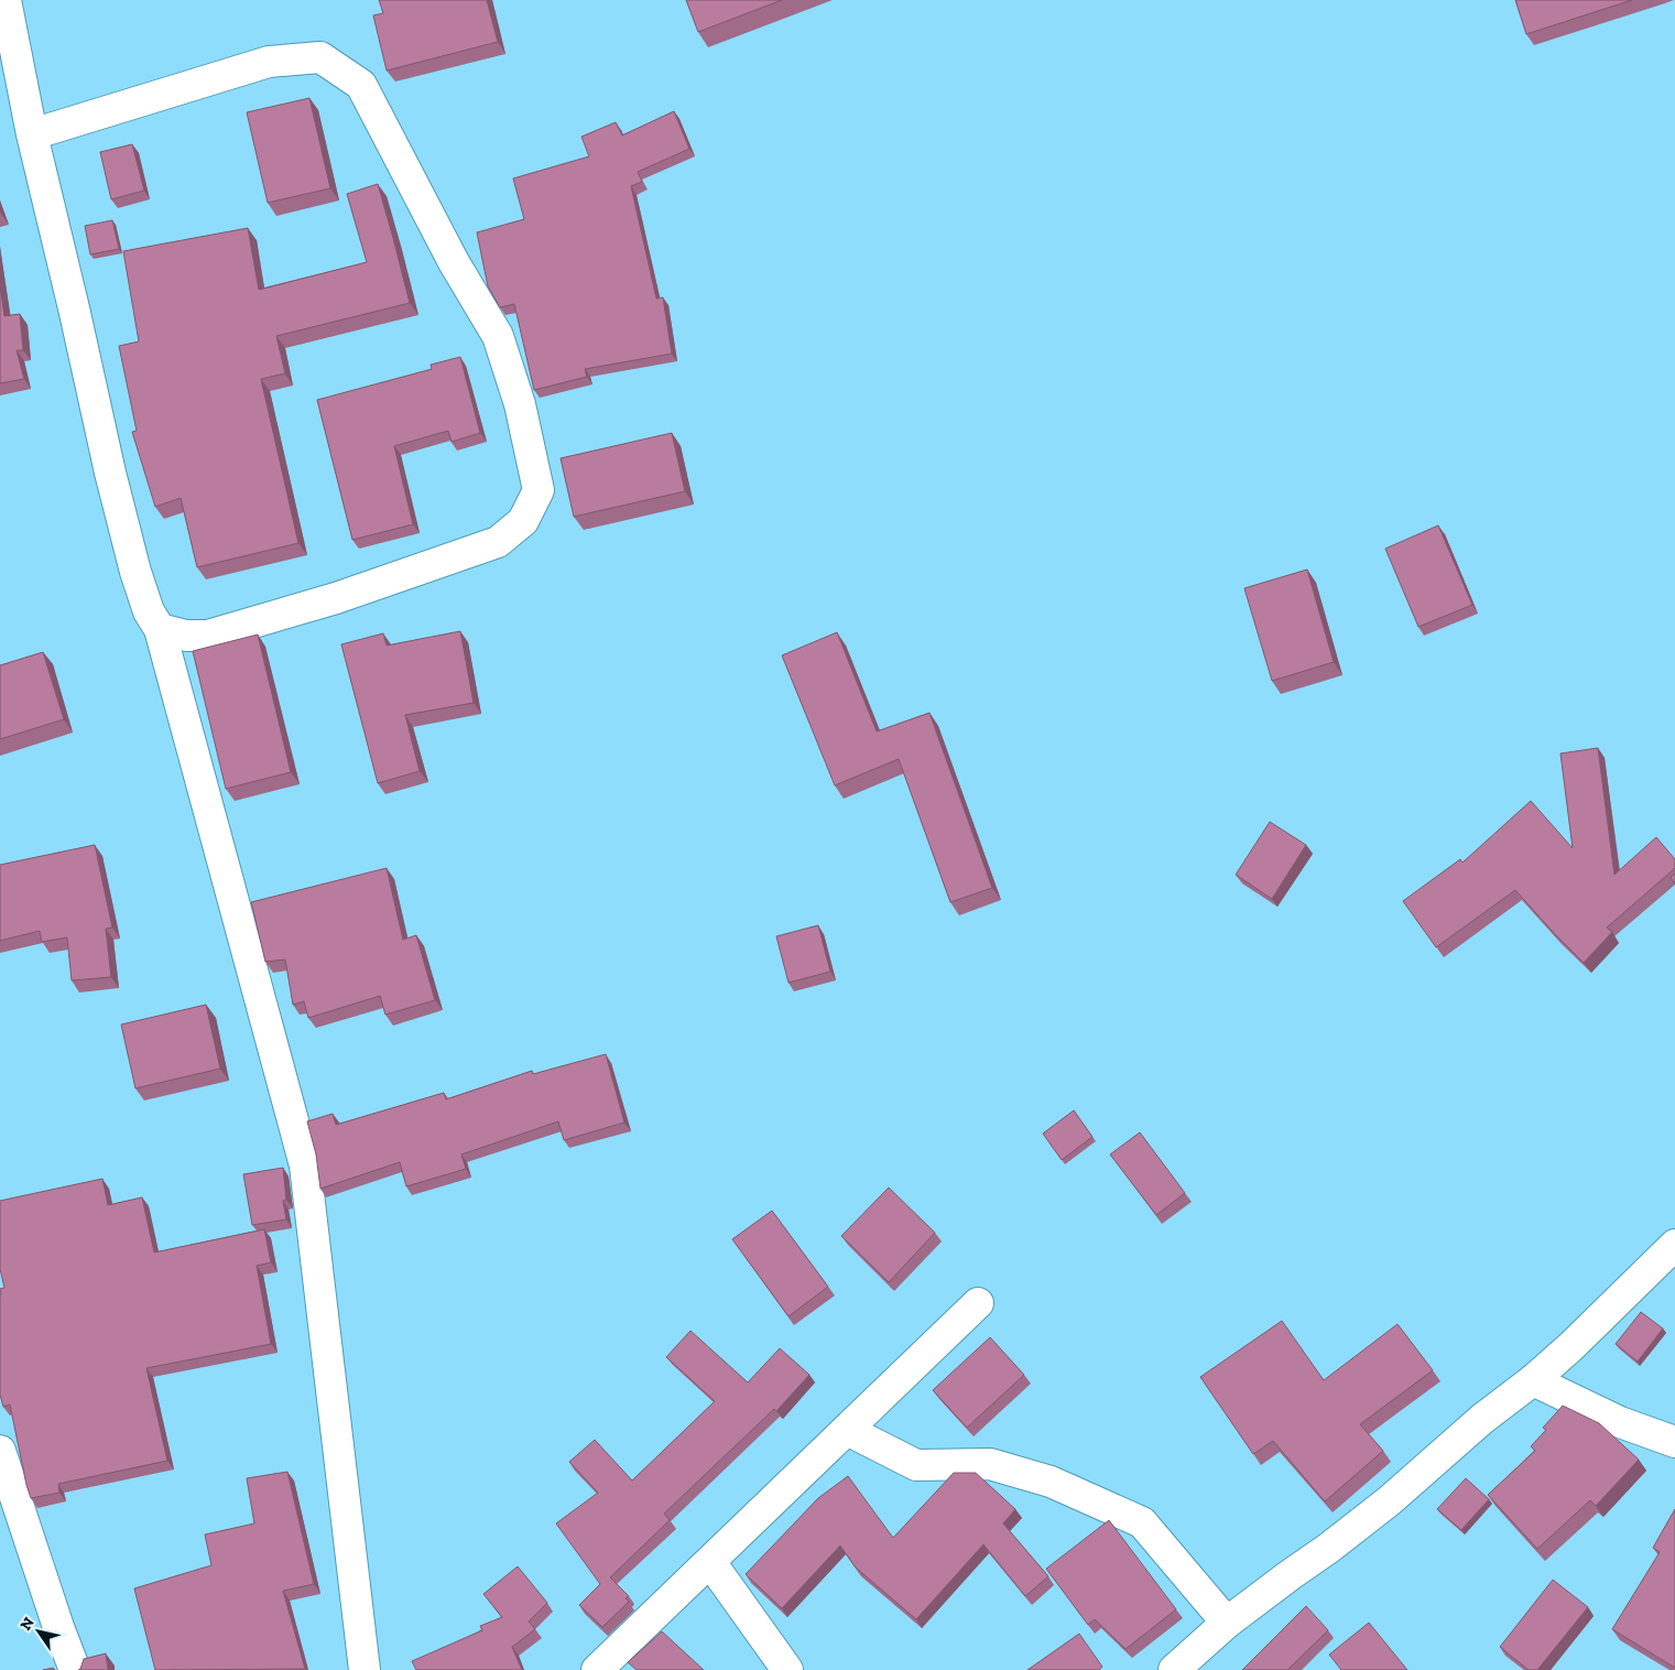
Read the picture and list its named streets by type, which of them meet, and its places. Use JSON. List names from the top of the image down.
{
  "north": "top left"
}
